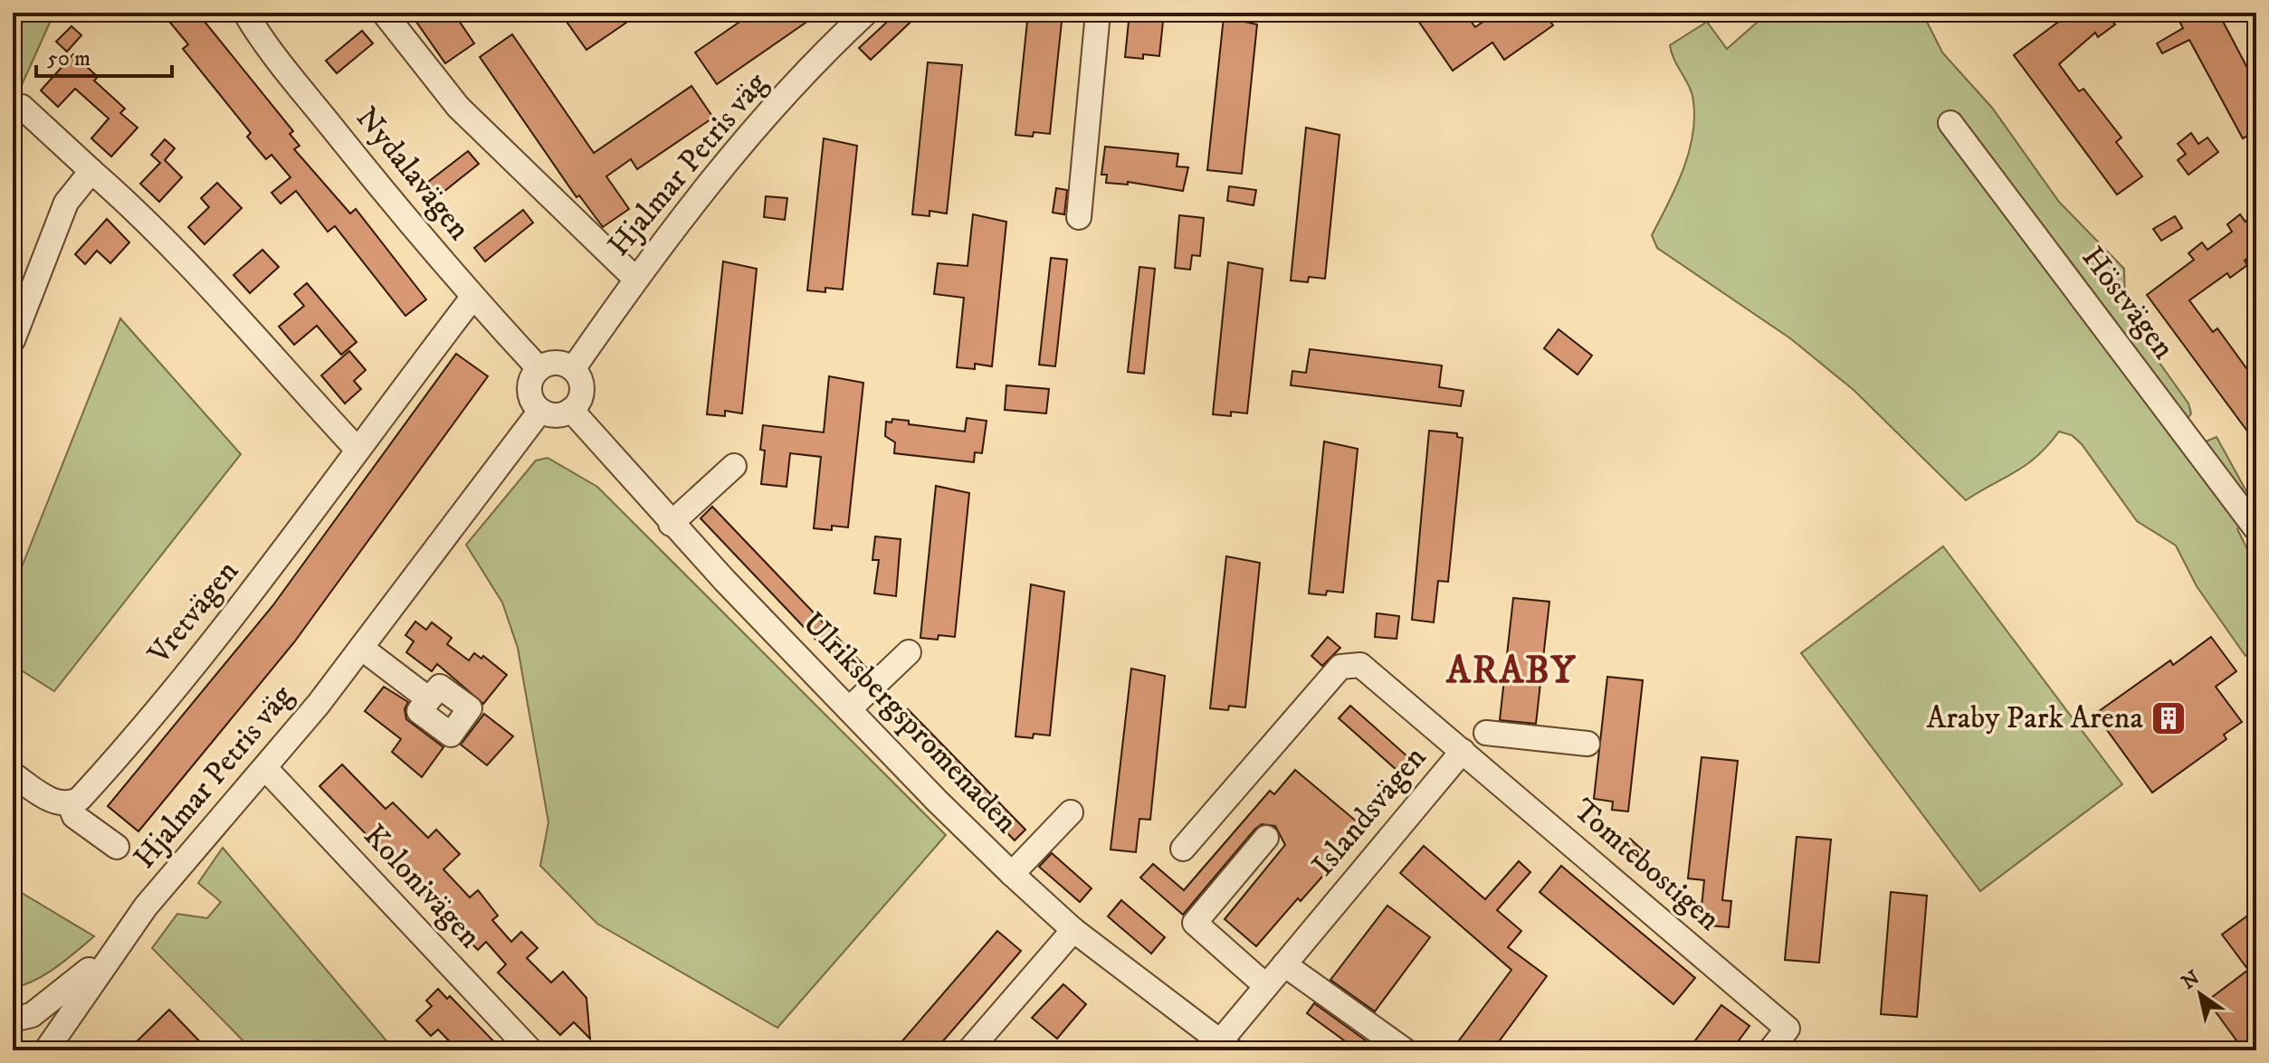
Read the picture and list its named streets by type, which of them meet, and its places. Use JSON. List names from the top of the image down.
{
  "streets": {
    "street": [
      "Hjalmar Petris väg",
      "Nydalavägen",
      "Höstvägen",
      "Vretvägen",
      "Ulriksbergspromenaden",
      "Islandsvägen",
      "Tomtebostigen",
      "Kolonivägen"
    ]
  },
  "crossings": [
    ["Hjalmar Petris väg", "Nydalavägen"],
    ["Hjalmar Petris väg", "Ulriksbergspromenaden"],
    ["Hjalmar Petris väg", "Kolonivägen"],
    ["Nydalavägen", "Vretvägen"],
    ["Nydalavägen", "Ulriksbergspromenaden"],
    ["Ulriksbergspromenaden", "Islandsvägen"],
    ["Islandsvägen", "Tomtebostigen"]
  ],
  "districts": ["ARABY"],
  "places": {
    "building": ["Araby Park Arena"]
  },
  "scale_bar": "50 m",
  "north": "top left"
}
